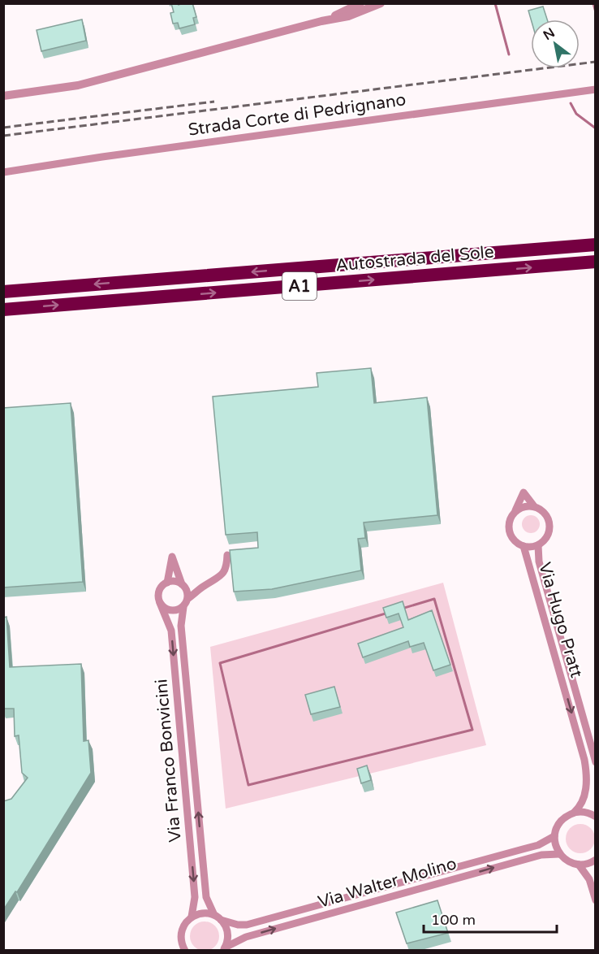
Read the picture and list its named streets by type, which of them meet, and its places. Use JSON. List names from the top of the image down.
{
  "streets": {
    "highway": ["Autostrada del Sole", "A1"],
    "street": [
      "Strada Corte di Pedrignano",
      "Via Hugo Pratt",
      "Via Franco Bonvicini",
      "Via Walter Molino"
    ]
  },
  "crossings": [
    ["Via Hugo Pratt", "Via Walter Molino"],
    ["Via Franco Bonvicini", "Via Walter Molino"]
  ],
  "scale_bar": "100 m",
  "north": "top left"
}
